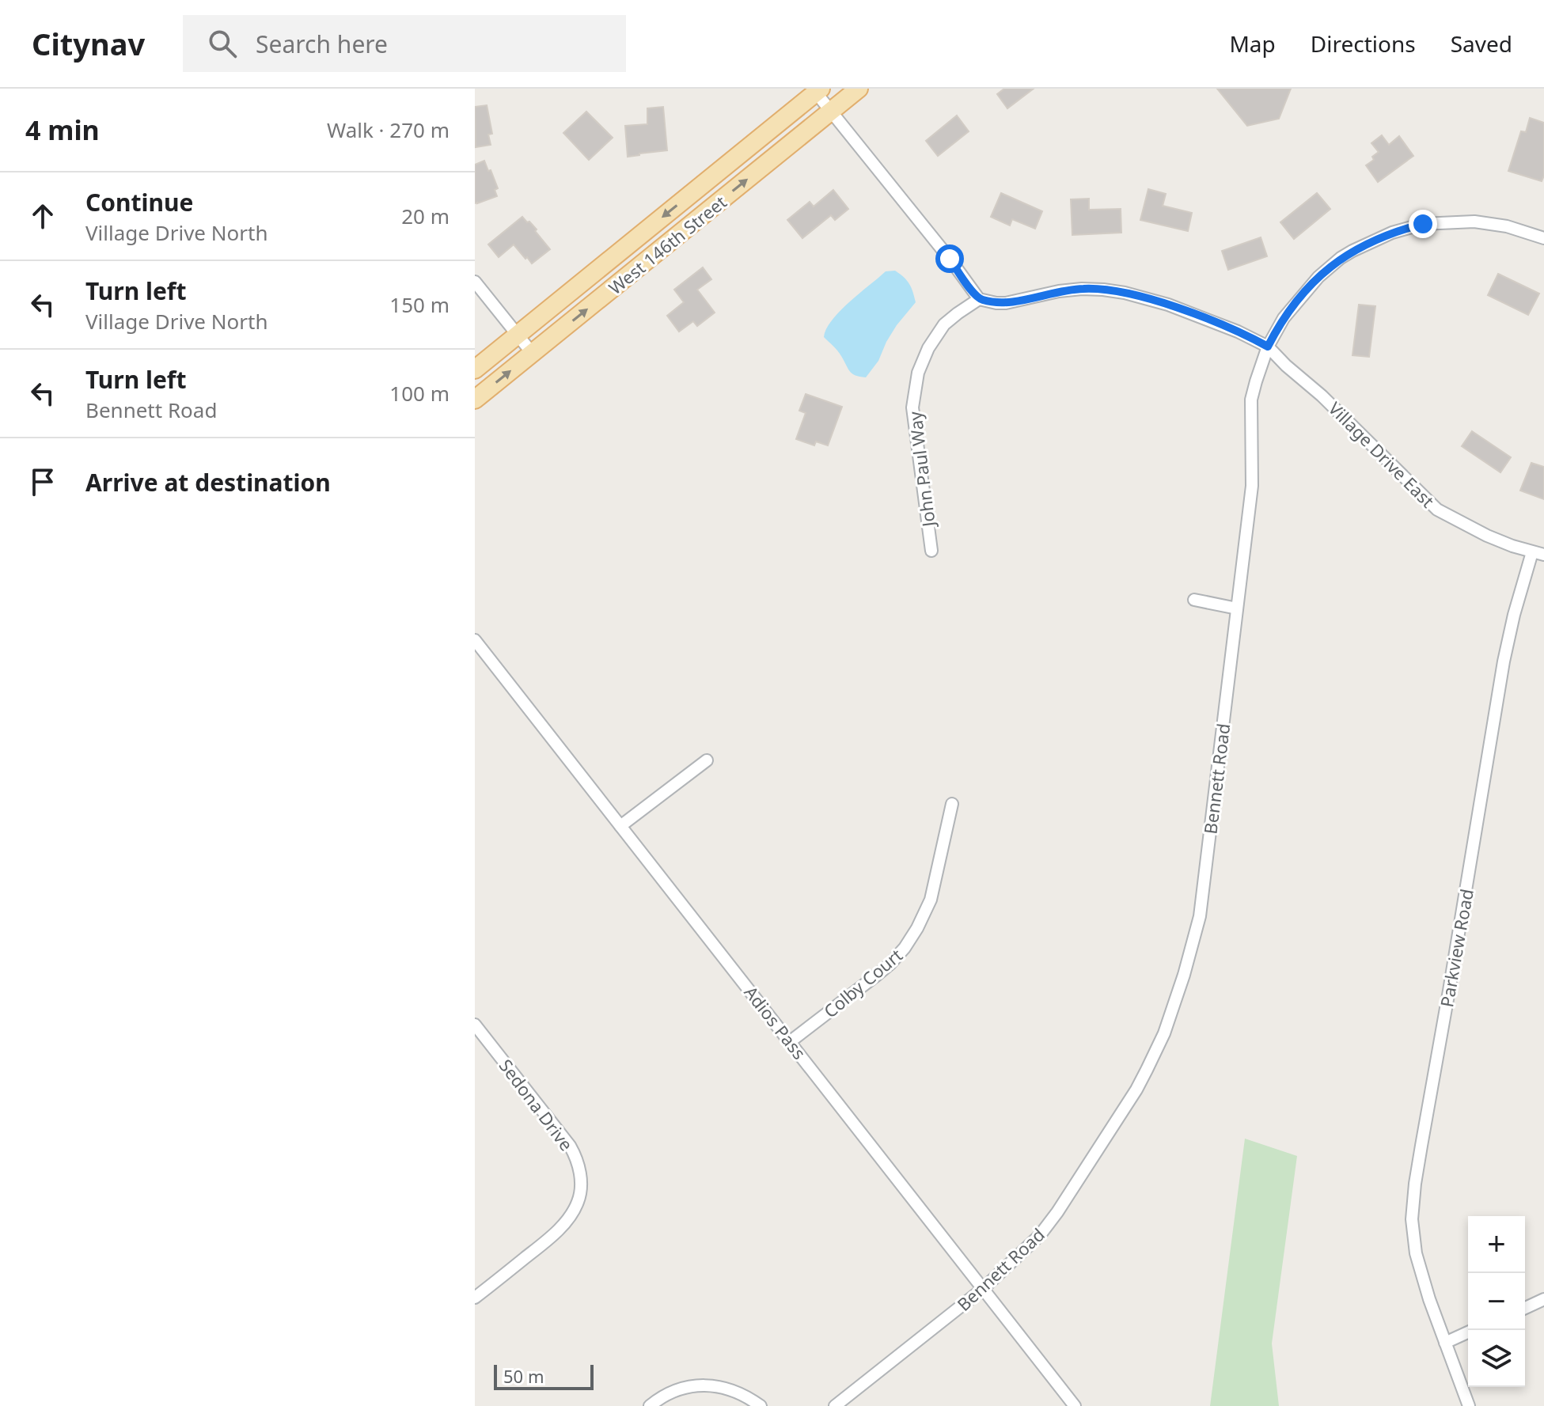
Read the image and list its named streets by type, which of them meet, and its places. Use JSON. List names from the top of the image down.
{
  "streets": {
    "main road": ["West 146th Street"],
    "street": [
      "Village Drive East",
      "John Paul Way",
      "Bennett Road",
      "Parkview Road",
      "Colby Court",
      "Adios Pass",
      "Sedona Drive"
    ]
  },
  "crossings": [
    ["Village Drive East", "John Paul Way"],
    ["Village Drive East", "Bennett Road"],
    ["Village Drive East", "Parkview Road"],
    ["Bennett Road", "Adios Pass"],
    ["Colby Court", "Adios Pass"]
  ],
  "scale_bar": "50 m",
  "page": {
    "header": "Citynav",
    "search": "Search here",
    "nav": ["Map", "Directions", "Saved"],
    "heading": ["4 min", "Walk · 270 m"],
    "list": [
      ["Continue", "Village Drive North", "20 m"],
      ["Turn left", "Village Drive North", "150 m"],
      ["Turn left", "Bennett Road", "100 m"],
      "Arrive at destination"
    ],
    "map_buttons": ["+", "−"],
    "scale": "50 m"
  }
}
